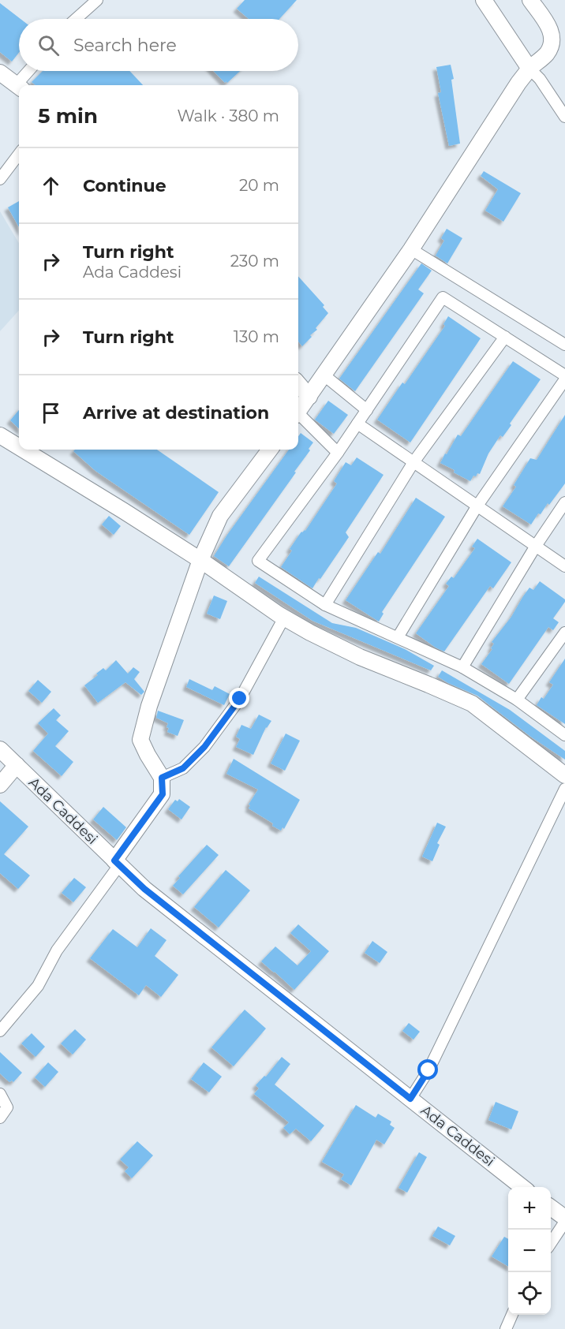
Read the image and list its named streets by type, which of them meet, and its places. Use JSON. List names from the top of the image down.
{
  "streets": {
    "main road": ["Ada Caddesi"]
  },
  "page": {
    "search": "Search here",
    "heading": ["5 min", "Walk · 380 m"],
    "list": [
      ["Continue", "20 m"],
      ["Turn right", "Ada Caddesi", "230 m"],
      ["Turn right", "130 m"],
      "Arrive at destination"
    ],
    "map_buttons": ["+", "−"]
  }
}
